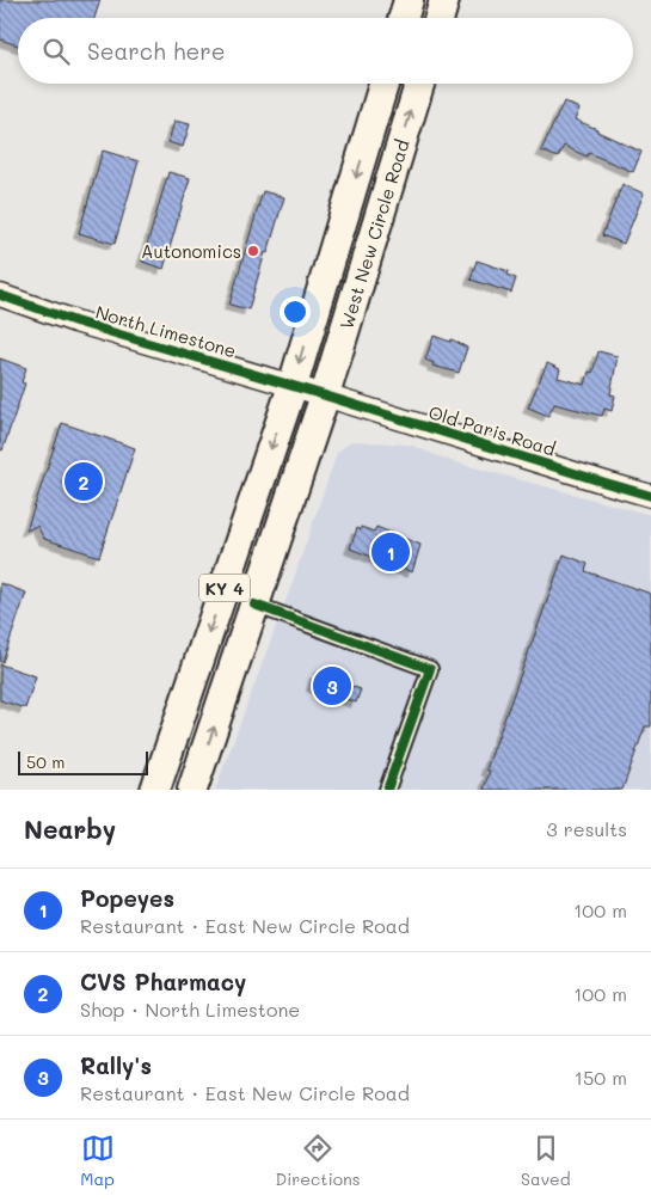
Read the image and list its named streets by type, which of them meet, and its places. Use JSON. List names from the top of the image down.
{
  "streets": {
    "highway": ["West New Circle Road", "KY 4"],
    "street": ["North Limestone", "Old Paris Road"]
  },
  "crossings": [
    ["West New Circle Road", "North Limestone"],
    ["West New Circle Road", "Old Paris Road"],
    ["West New Circle Road", "KY 4"],
    ["North Limestone", "Old Paris Road"],
    ["North Limestone", "KY 4"],
    ["Old Paris Road", "KY 4"]
  ],
  "places": ["Autonomics"],
  "scale_bar": "50 m",
  "page": {
    "search": "Search here",
    "pins": ["2", "1", "3"],
    "scale": "50 m",
    "heading": ["Nearby", "3 results"],
    "list": [
      {
        "mark": "1",
        "name": "Popeyes",
        "note": "Restaurant · East New Circle Road",
        "value": "100 m"
      },
      {
        "mark": "2",
        "name": "CVS Pharmacy",
        "note": "Shop · North Limestone",
        "value": "100 m"
      },
      {
        "mark": "3",
        "name": "Rally's",
        "note": "Restaurant · East New Circle Road",
        "value": "150 m"
      }
    ],
    "nav": ["Map", "Directions", "Saved"]
  }
}
